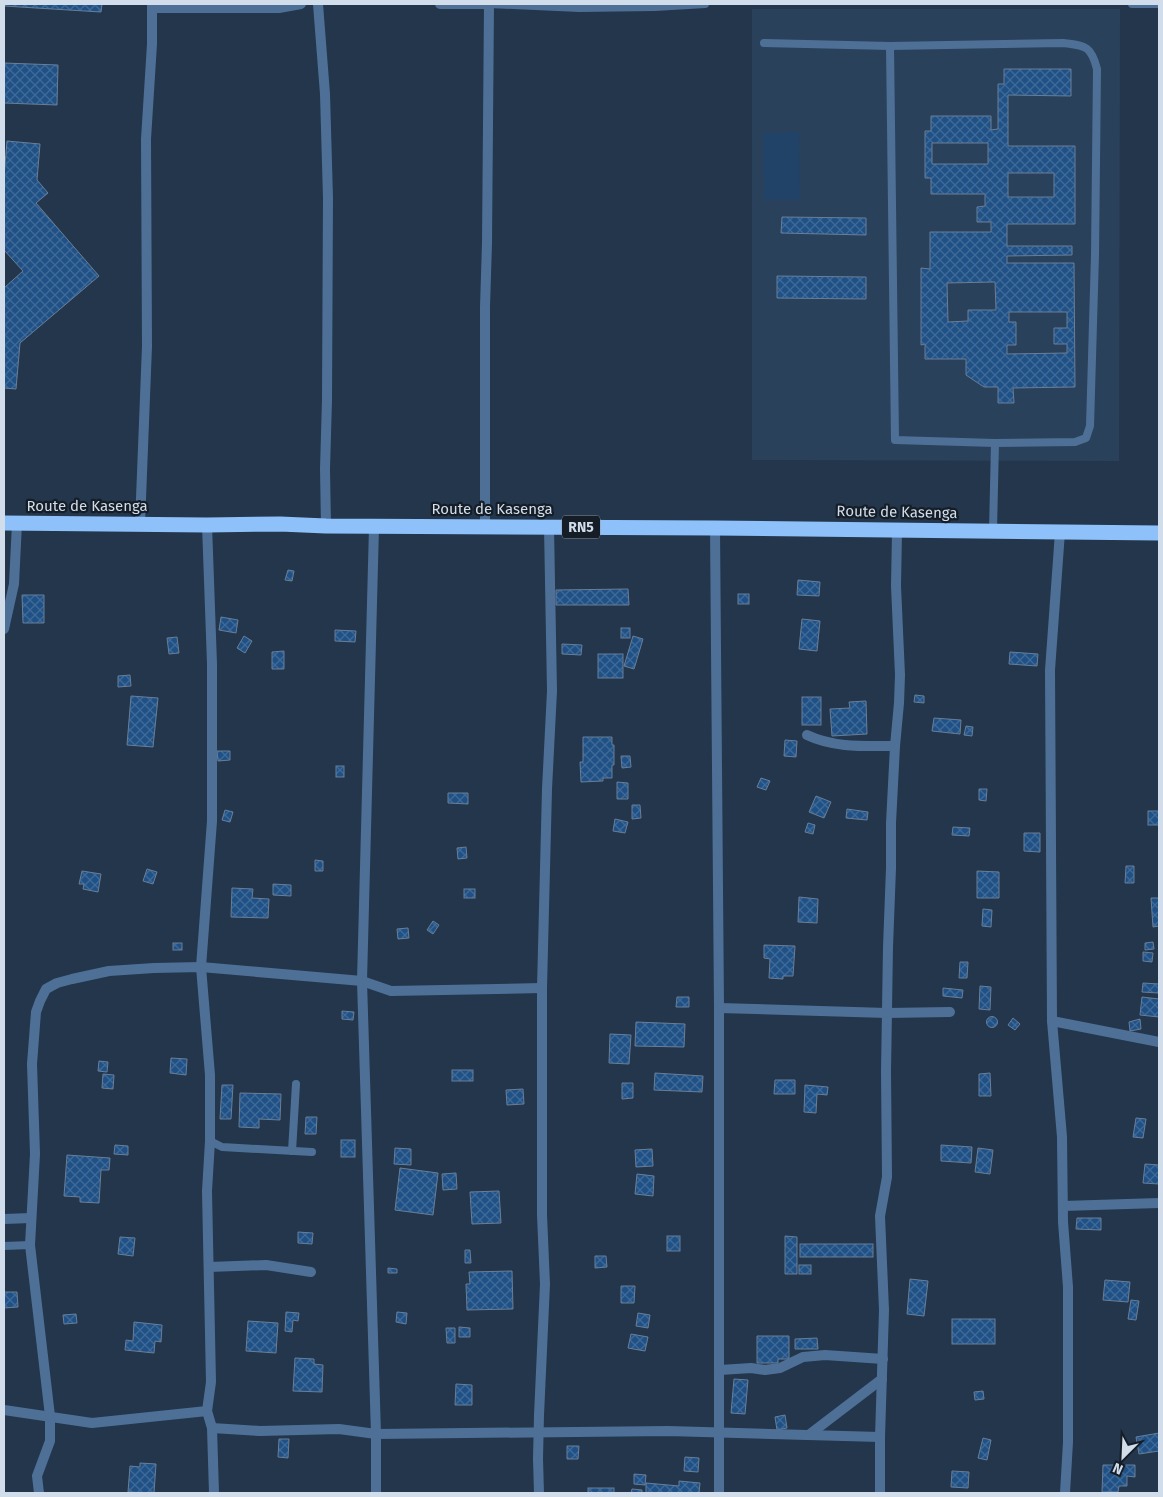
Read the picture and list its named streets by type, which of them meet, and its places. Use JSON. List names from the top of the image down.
{
  "streets": {
    "highway": ["Route de Kasenga", "RN5"]
  },
  "north": "bottom left"
}
